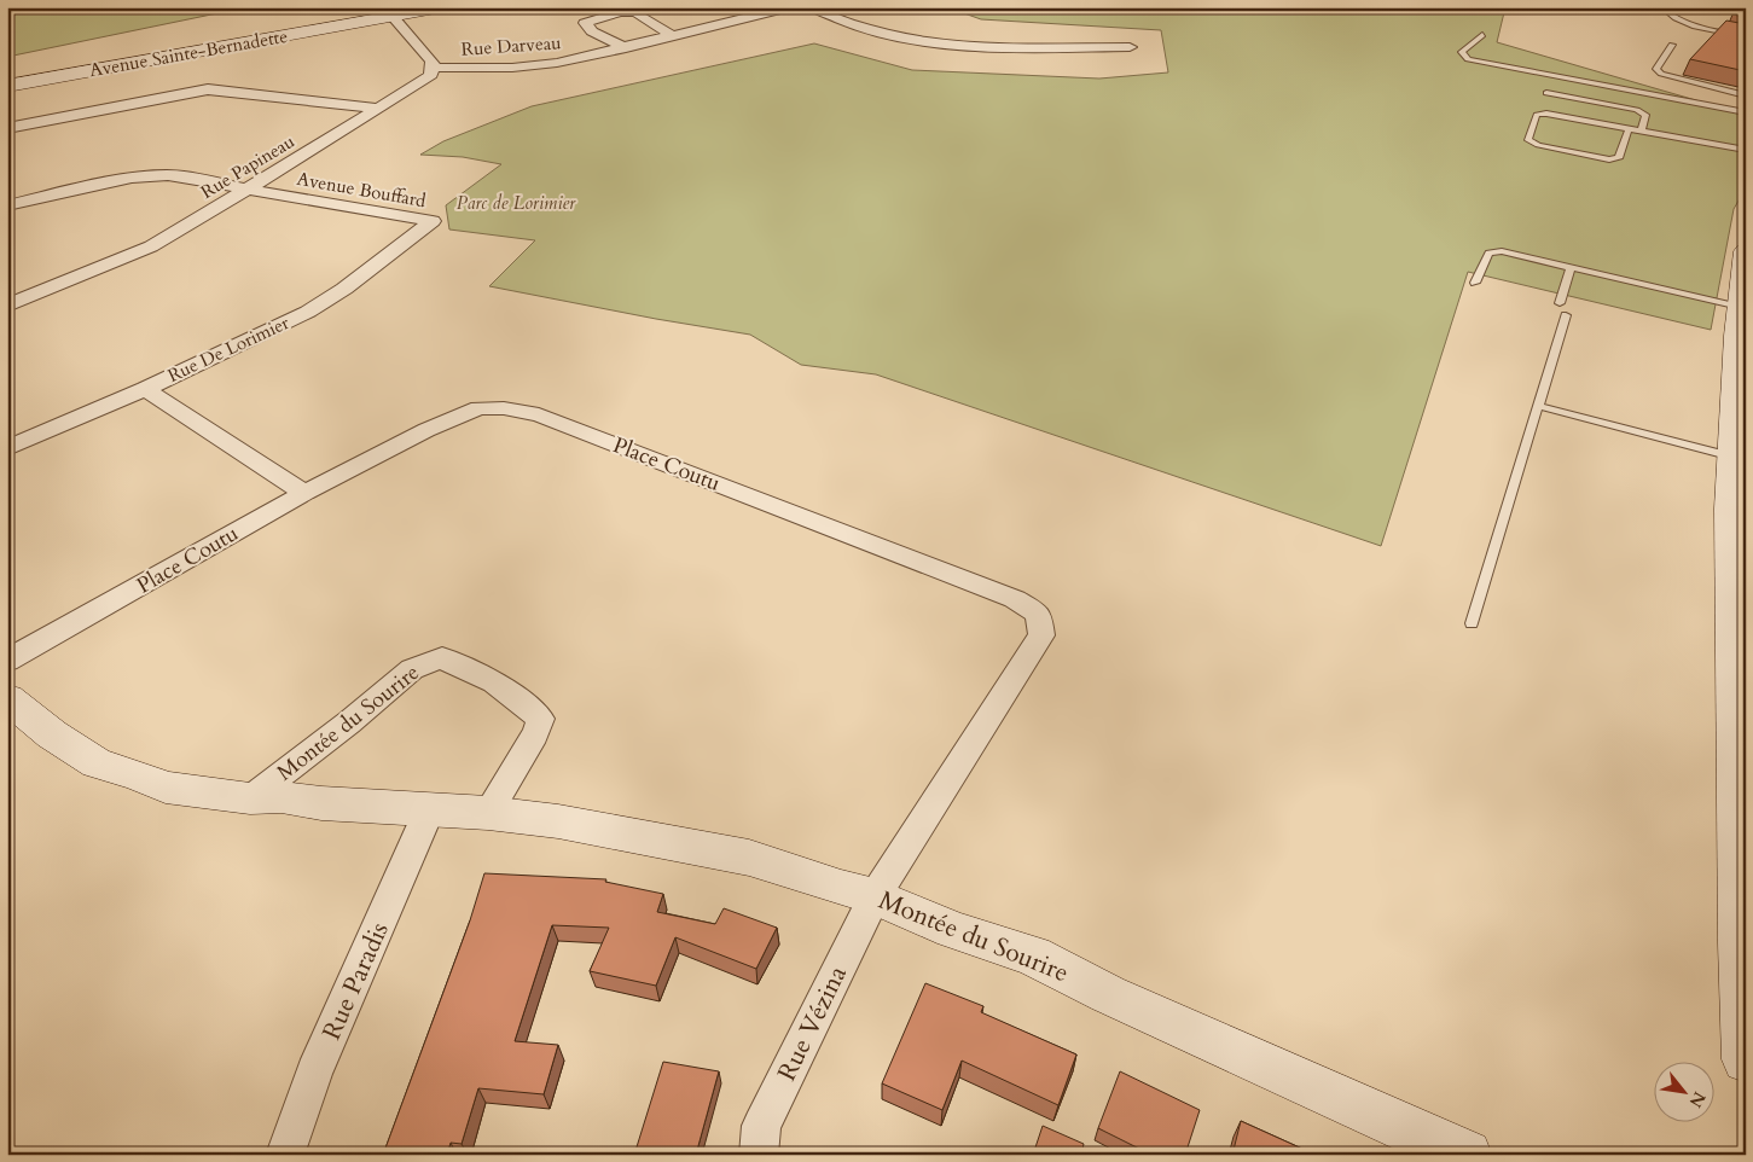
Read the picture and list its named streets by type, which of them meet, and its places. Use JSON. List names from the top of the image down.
{
  "streets": {
    "street": [
      "Rue Darveau",
      "Avenue Sainte-Bernadette",
      "Rue Papineau",
      "Avenue Bouffard",
      "Rue De Lorimier",
      "Place Coutu",
      "Montée du Sourire",
      "Rue Paradis",
      "Rue Vézina"
    ]
  },
  "crossings": [
    ["Rue Darveau", "Rue Papineau"],
    ["Rue Papineau", "Avenue Bouffard"],
    ["Avenue Bouffard", "Rue De Lorimier"],
    ["Place Coutu", "Montée du Sourire"],
    ["Place Coutu", "Rue Vézina"],
    ["Montée du Sourire", "Rue Paradis"],
    ["Montée du Sourire", "Rue Vézina"]
  ],
  "parks": ["Parc de Lorimier"],
  "north": "bottom right"
}
